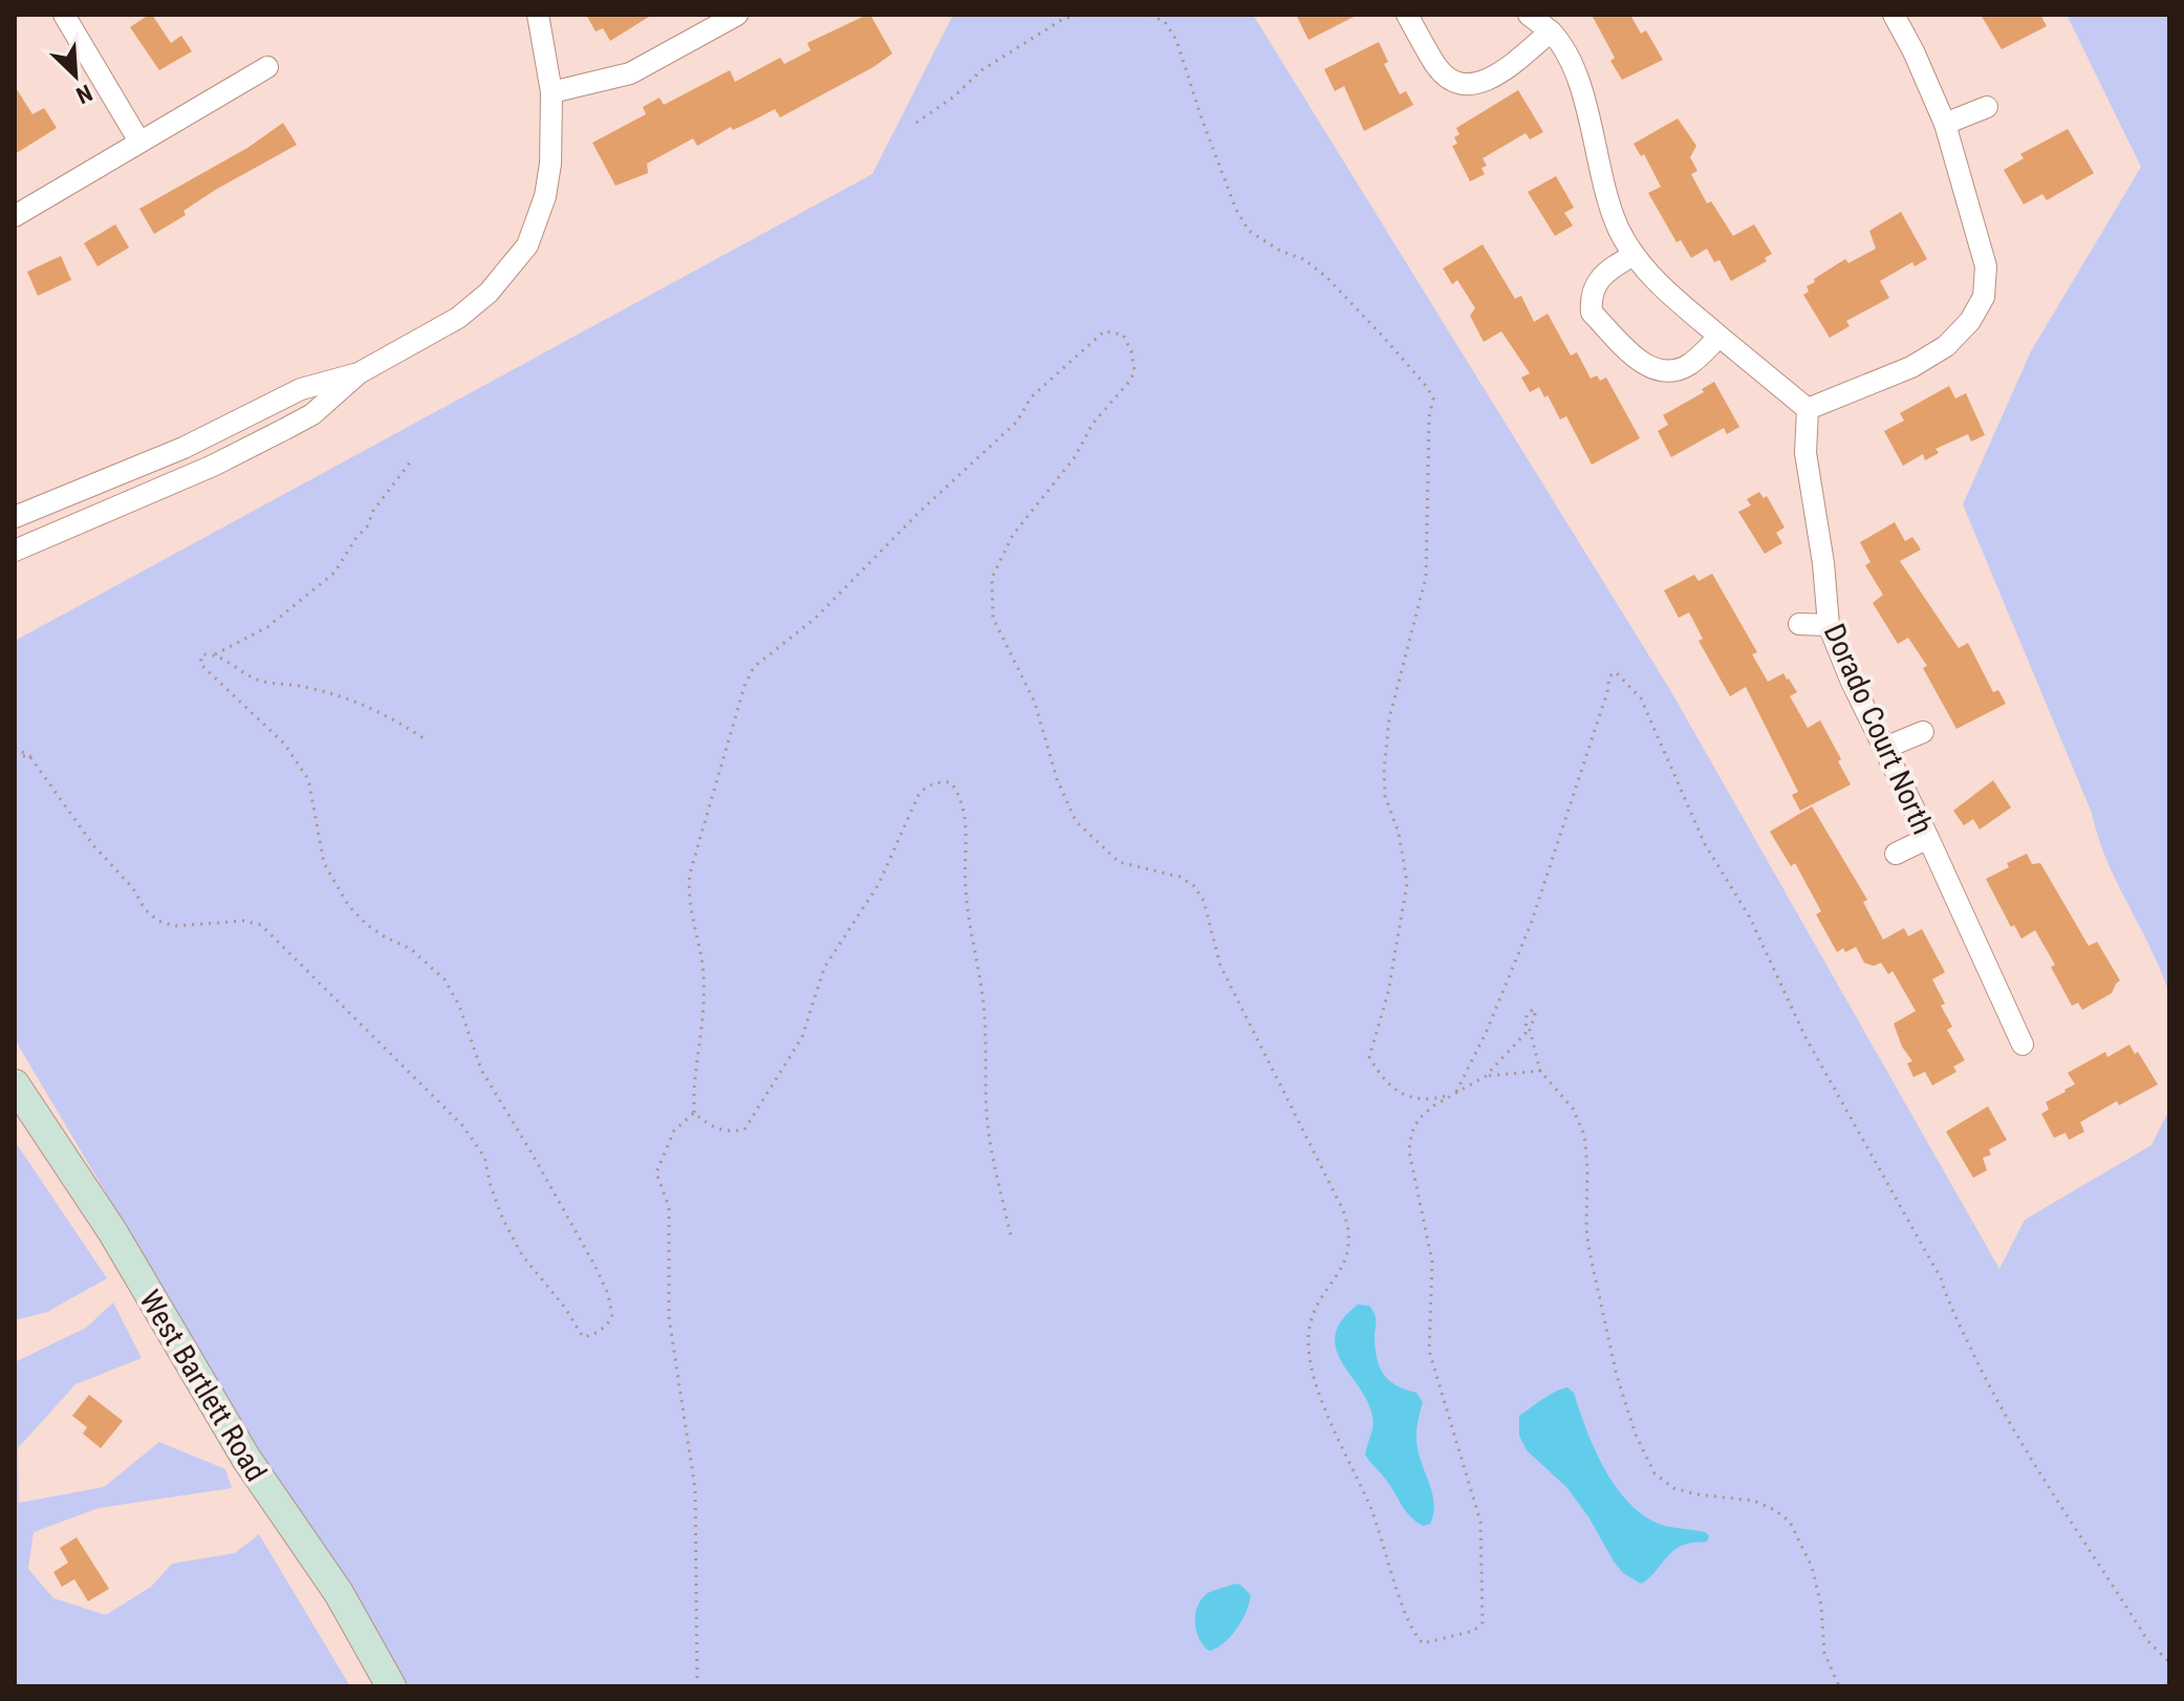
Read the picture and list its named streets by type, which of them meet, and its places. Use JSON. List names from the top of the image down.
{
  "streets": {
    "street": ["Dorado Court North", "West Bartlett Road"]
  },
  "north": "bottom right"
}
